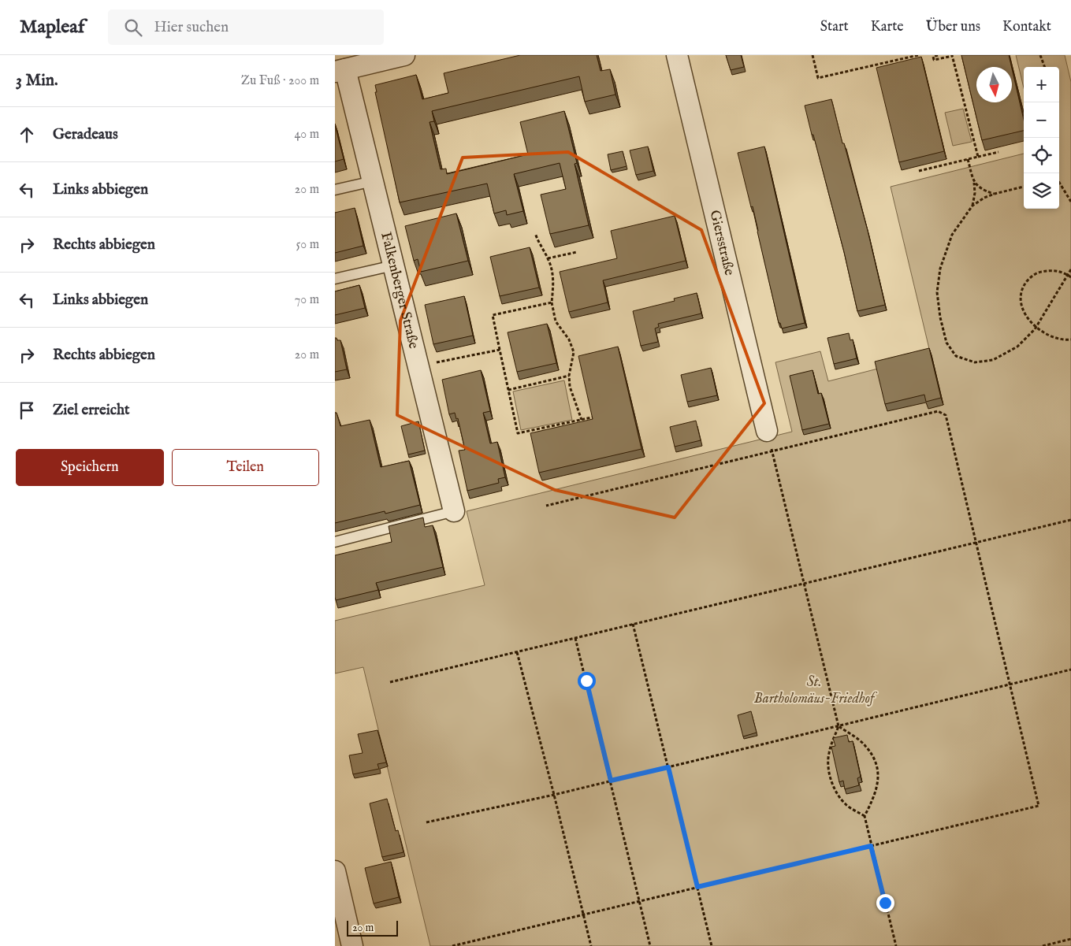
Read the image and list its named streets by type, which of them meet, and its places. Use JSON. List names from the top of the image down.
{
  "streets": {
    "street": ["Giersstraße", "Falkenberger Straße"]
  },
  "parks": ["St. Bartholomäus-Friedhof"],
  "scale_bar": "20 m",
  "north": "bottom",
  "page": {
    "header": "Mapleaf",
    "search": "Hier suchen",
    "nav": [
      "Start",
      "Karte",
      "Über uns",
      "Kontakt"
    ],
    "heading": ["3 Min.", "Zu Fuß · 200 m"],
    "map_buttons": ["+", "−"],
    "list": [
      ["Geradeaus", "40 m"],
      ["Links abbiegen", "20 m"],
      ["Rechts abbiegen", "50 m"],
      ["Links abbiegen", "70 m"],
      ["Rechts abbiegen", "20 m"],
      "Ziel erreicht"
    ],
    "buttons": ["Speichern", "Teilen"],
    "scale": "20 m"
  }
}
